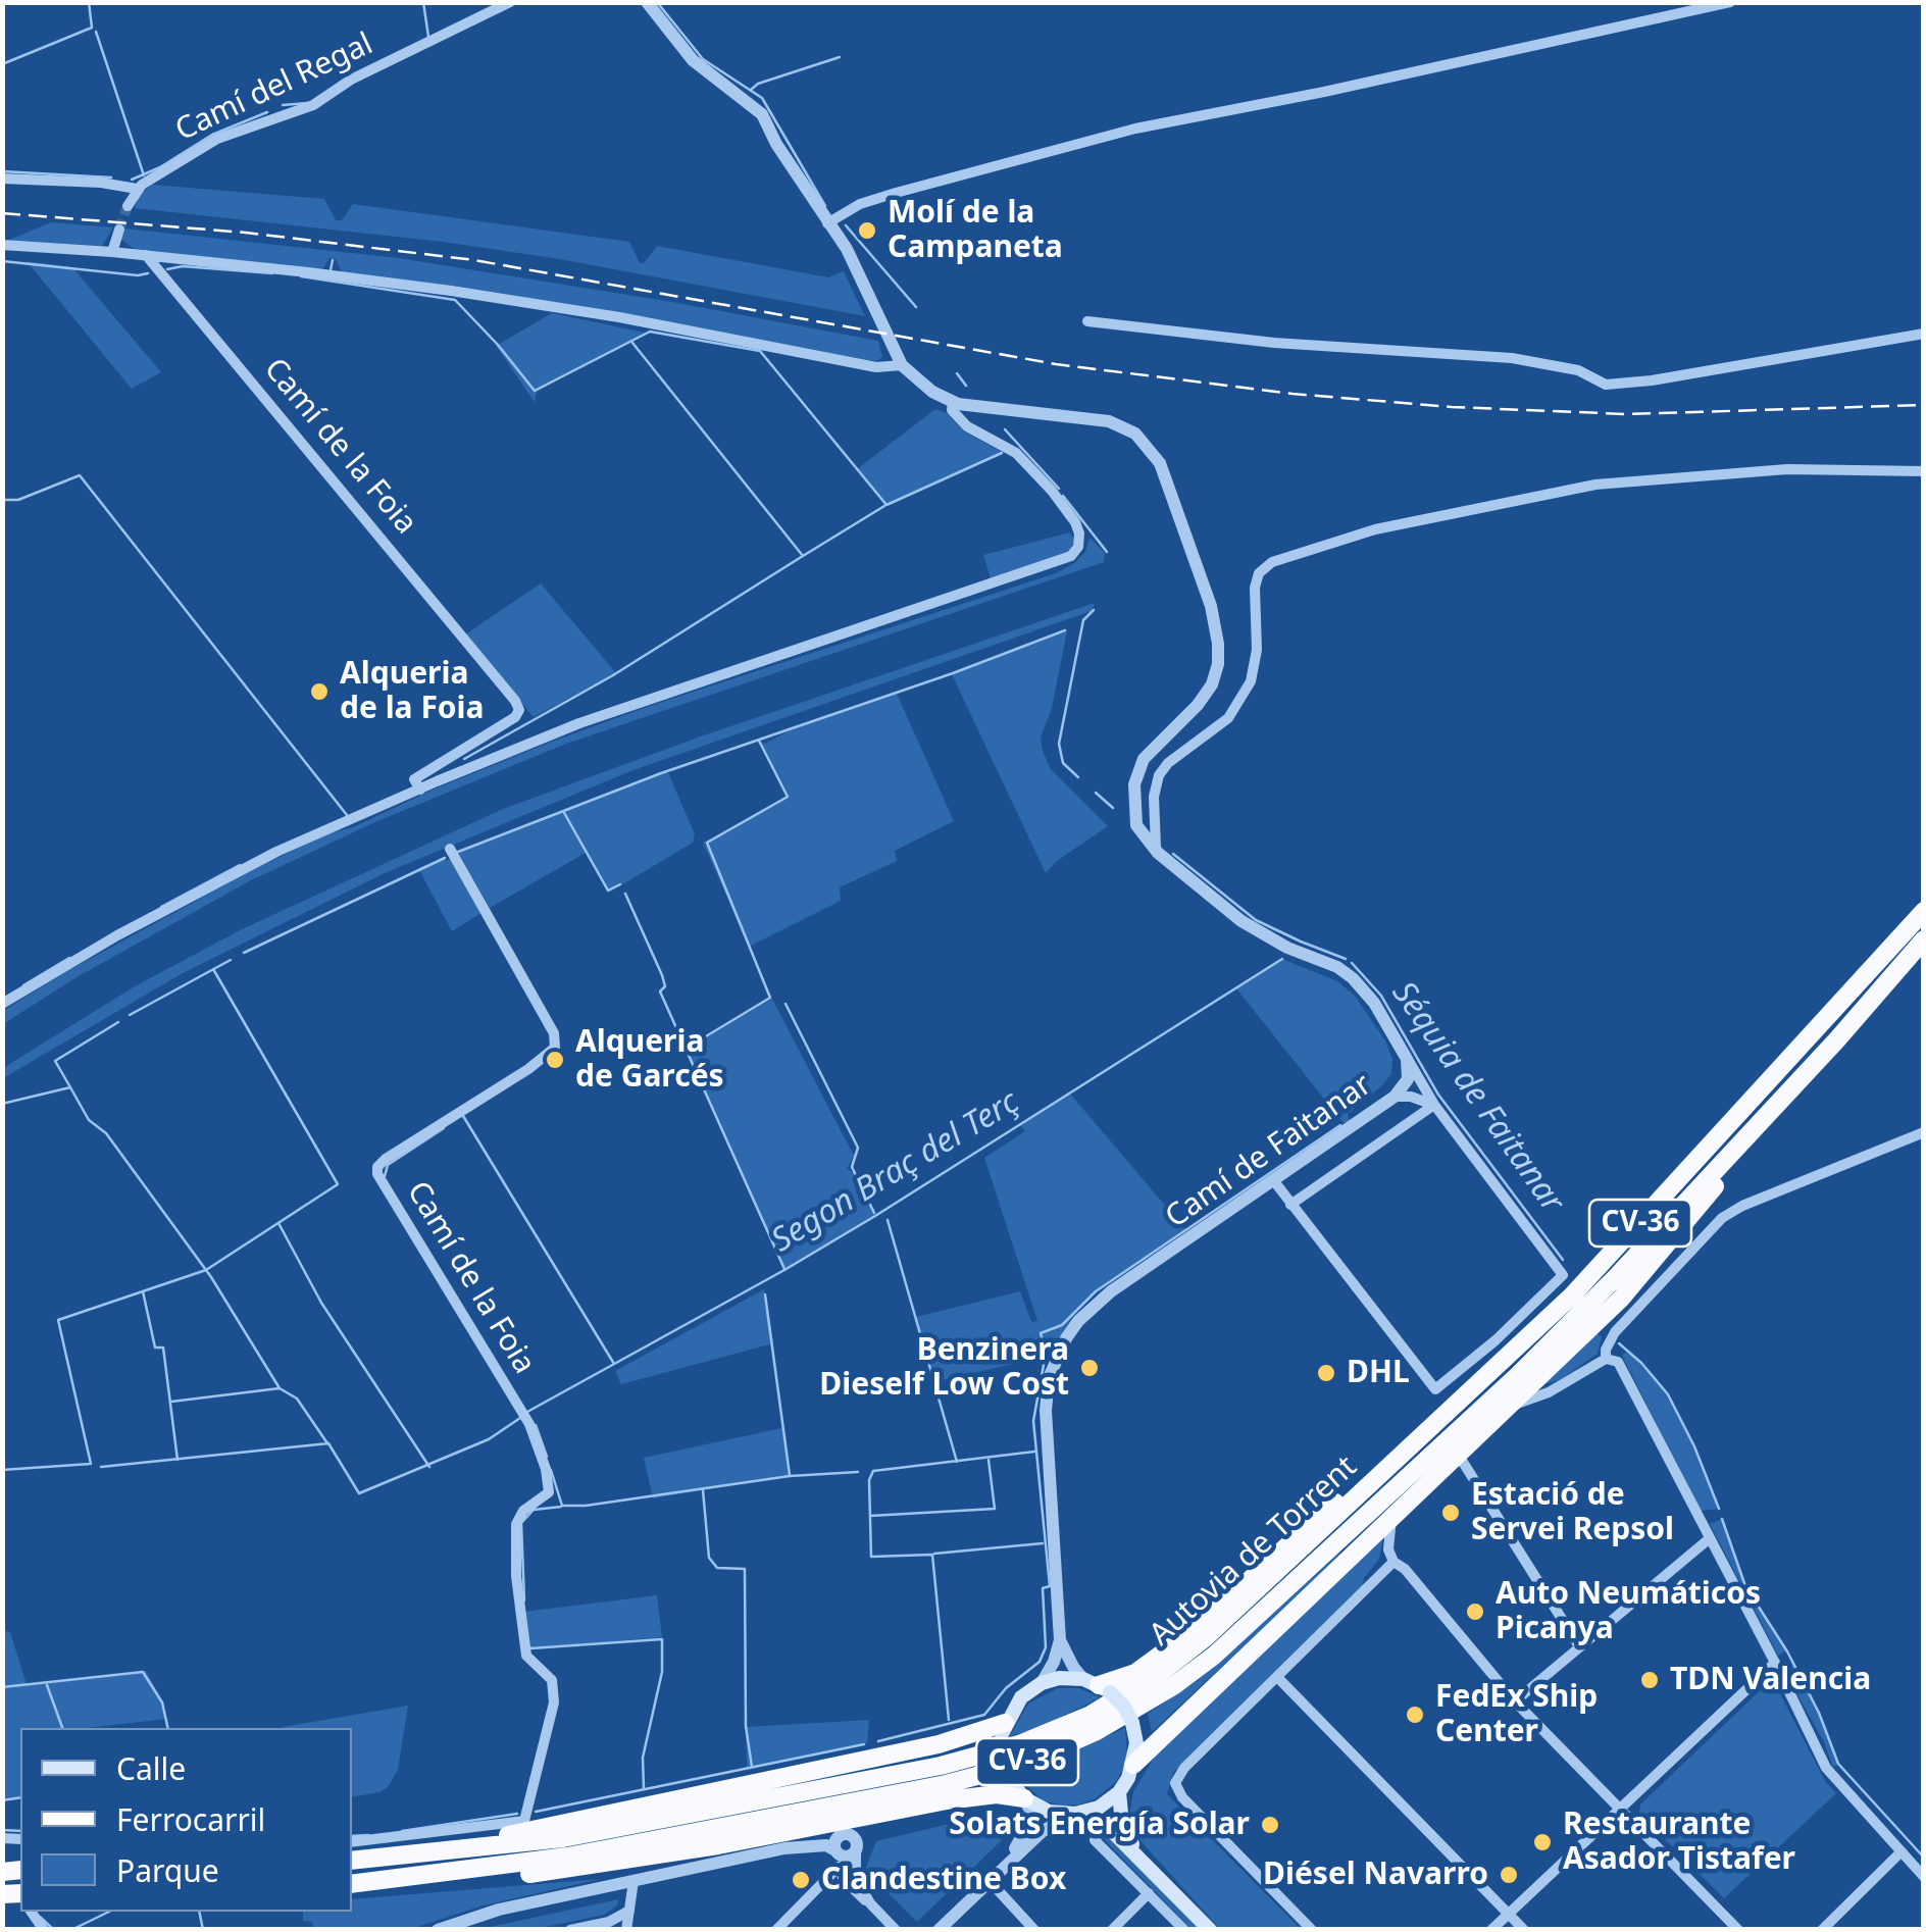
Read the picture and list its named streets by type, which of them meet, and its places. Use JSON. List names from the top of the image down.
{
  "streets": {
    "highway": ["CV-36", "Autovia de Torrent"],
    "street": ["Camí del Regal", "Camí de la Foia", "Camí de Faitanar"]
  },
  "water": ["Séquia de Faitanar", "Segon Braç del Terç"],
  "places": [
    "Molí de la Campaneta",
    "Alqueria de la Foia",
    "Alqueria de Garcés",
    "Benzinera Dieself Low Cost",
    "DHL",
    "Estació de Servei Repsol",
    "Auto Neumáticos Picanya",
    "TDN Valencia",
    "FedEx Ship Center",
    "Solats Energía Solar",
    "Restaurante Asador Tistafer",
    "Diésel Navarro",
    "Clandestine Box"
  ],
  "legend": ["Calle", "Ferrocarril", "Parque"]
}
